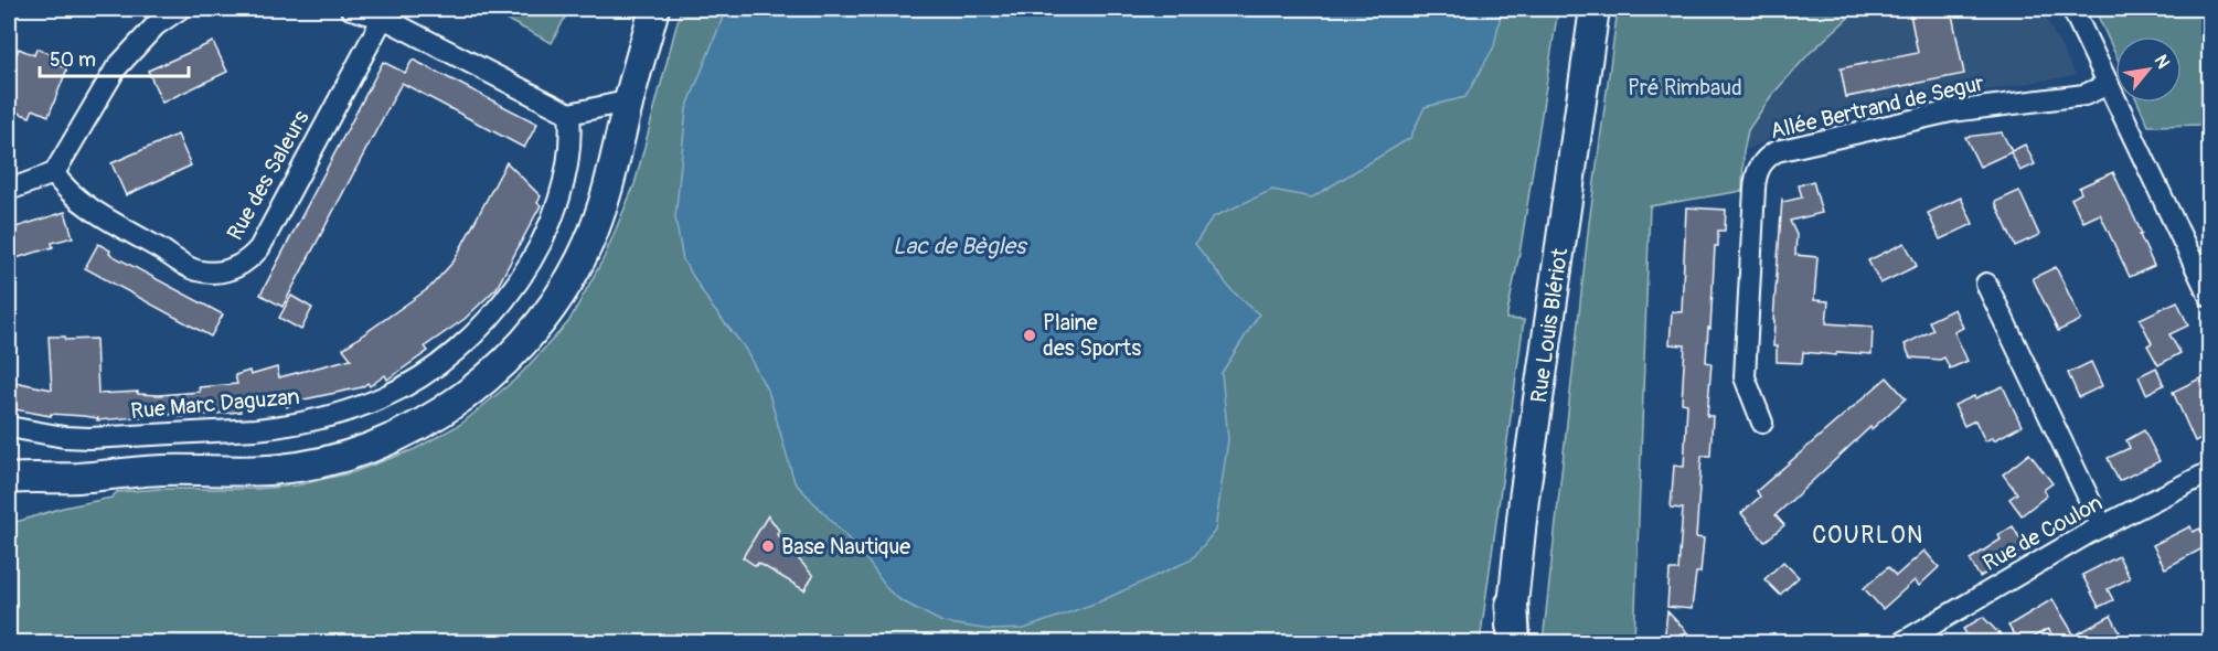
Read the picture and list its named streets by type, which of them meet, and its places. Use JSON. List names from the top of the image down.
{
  "streets": {
    "street": [
      "Allée Bertrand de Segur",
      "Rue des Saleurs",
      "Rue Louis Blériot",
      "Rue Marc Daguzan",
      "Rue de Coulon"
    ]
  },
  "districts": ["COURLON"],
  "water": ["Lac de Bègles"],
  "parks": ["Pré Rimbaud"],
  "places": ["Plaine des Sports", "Base Nautique"],
  "scale_bar": "50 m",
  "north": "top right"
}
